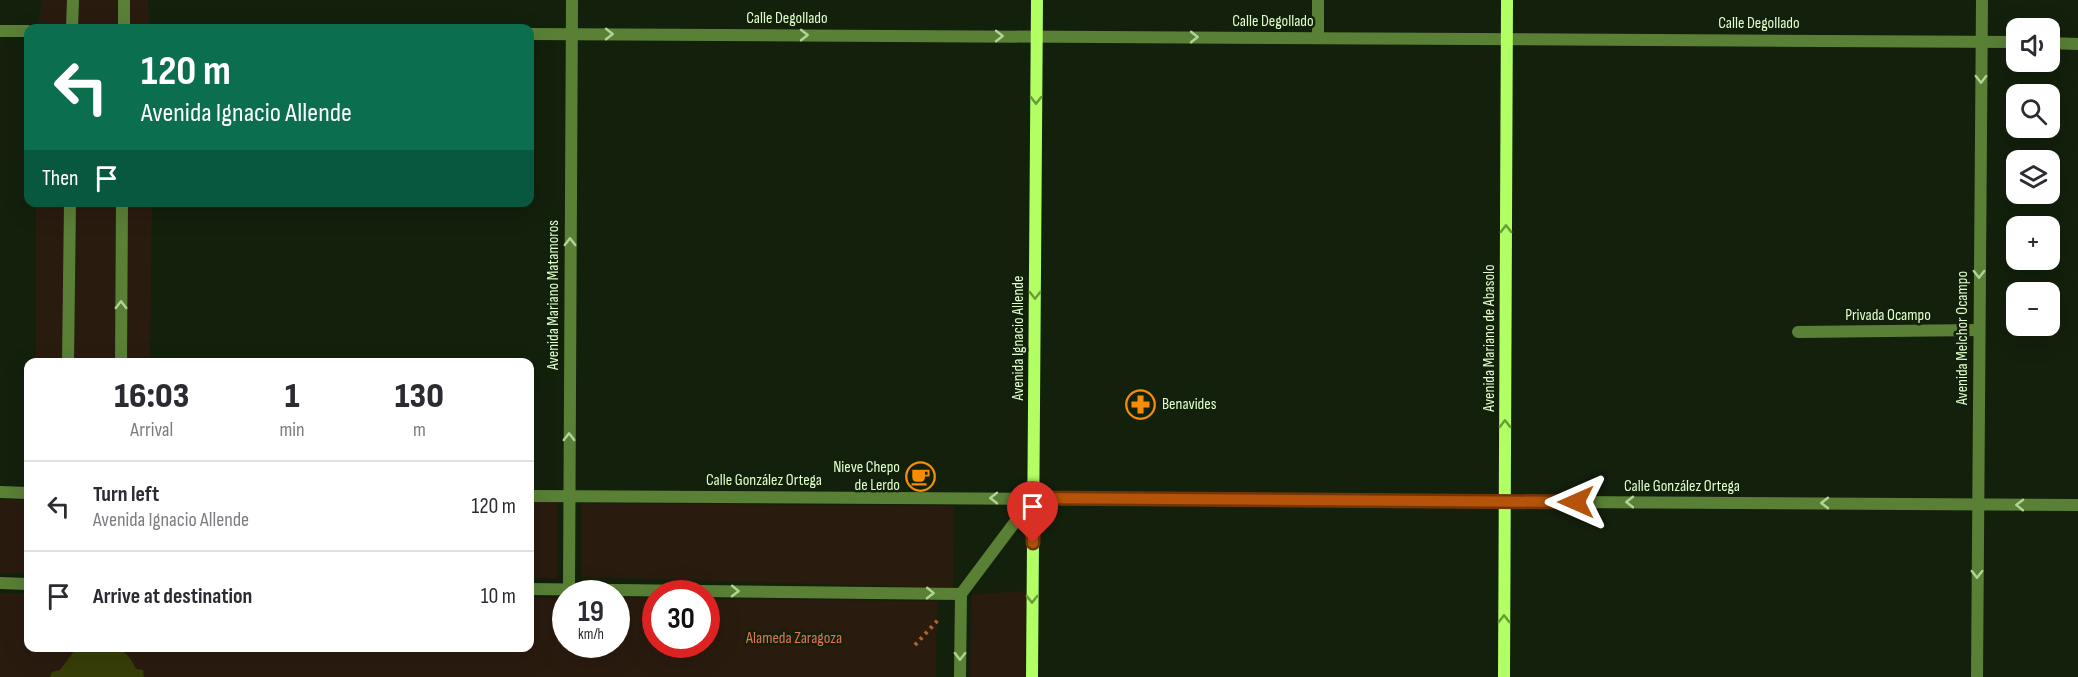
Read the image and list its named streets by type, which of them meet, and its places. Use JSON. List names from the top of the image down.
{
  "streets": {
    "street": [
      "Calle Degollado",
      "Avenida Mariano Matamoros",
      "Privada Ocampo",
      "Avenida Ignacio Allende",
      "Avenida Mariano de Abasolo",
      "Avenida Melchor Ocampo",
      "Calle González Ortega"
    ]
  },
  "crossings": [
    ["Calle Degollado", "Avenida Mariano Matamoros"],
    ["Calle Degollado", "Avenida Ignacio Allende"],
    ["Calle Degollado", "Avenida Mariano de Abasolo"],
    ["Calle Degollado", "Avenida Melchor Ocampo"],
    ["Avenida Mariano Matamoros", "Calle González Ortega"],
    ["Privada Ocampo", "Avenida Melchor Ocampo"],
    ["Avenida Ignacio Allende", "Calle González Ortega"],
    ["Avenida Mariano de Abasolo", "Calle González Ortega"],
    ["Avenida Melchor Ocampo", "Calle González Ortega"]
  ],
  "one_way": [
    "Calle Degollado",
    "Avenida Mariano Matamoros",
    "Avenida Ignacio Allende",
    "Avenida Mariano de Abasolo",
    "Avenida Melchor Ocampo"
  ],
  "parks": ["Alameda Zaragoza"],
  "places": {
    "pharmacy": ["Benavides"],
    "cafe": ["Nieve Chepo de Lerdo"]
  },
  "page": {
    "map_buttons": ["+", "−"],
    "turn": ["120 m", "Avenida Ignacio Allende"],
    "then": "Then",
    "eta": [
      "16:03",
      "Arrival",
      "1",
      "min",
      "130",
      "m"
    ],
    "list": [
      {
        "name": "Turn left",
        "note": "Avenida Ignacio Allende",
        "value": "120 m"
      },
      {
        "name": "Arrive at destination",
        "value": "10 m"
      }
    ],
    "speed": "19 km/h",
    "limit": "30"
  }
}
